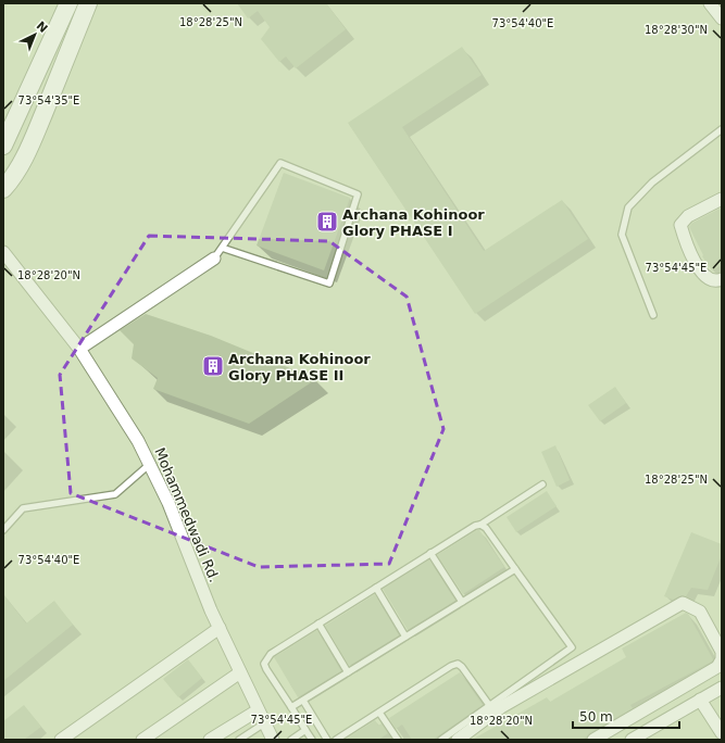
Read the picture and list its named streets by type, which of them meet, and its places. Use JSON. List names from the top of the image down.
{
  "streets": {
    "street": ["Mohammedwadi Rd."]
  },
  "places": {
    "building": ["Archana Kohinoor Glory PHASE I", "Archana Kohinoor Glory PHASE II"]
  },
  "scale_bar": "50 m",
  "north": "top right",
  "coordinates": [
    "18°28'25\"N",
    "73°54'40\"E",
    "18°28'30\"N",
    "73°54'35\"E",
    "73°54'45\"E",
    "18°28'20\"N"
  ]
}
